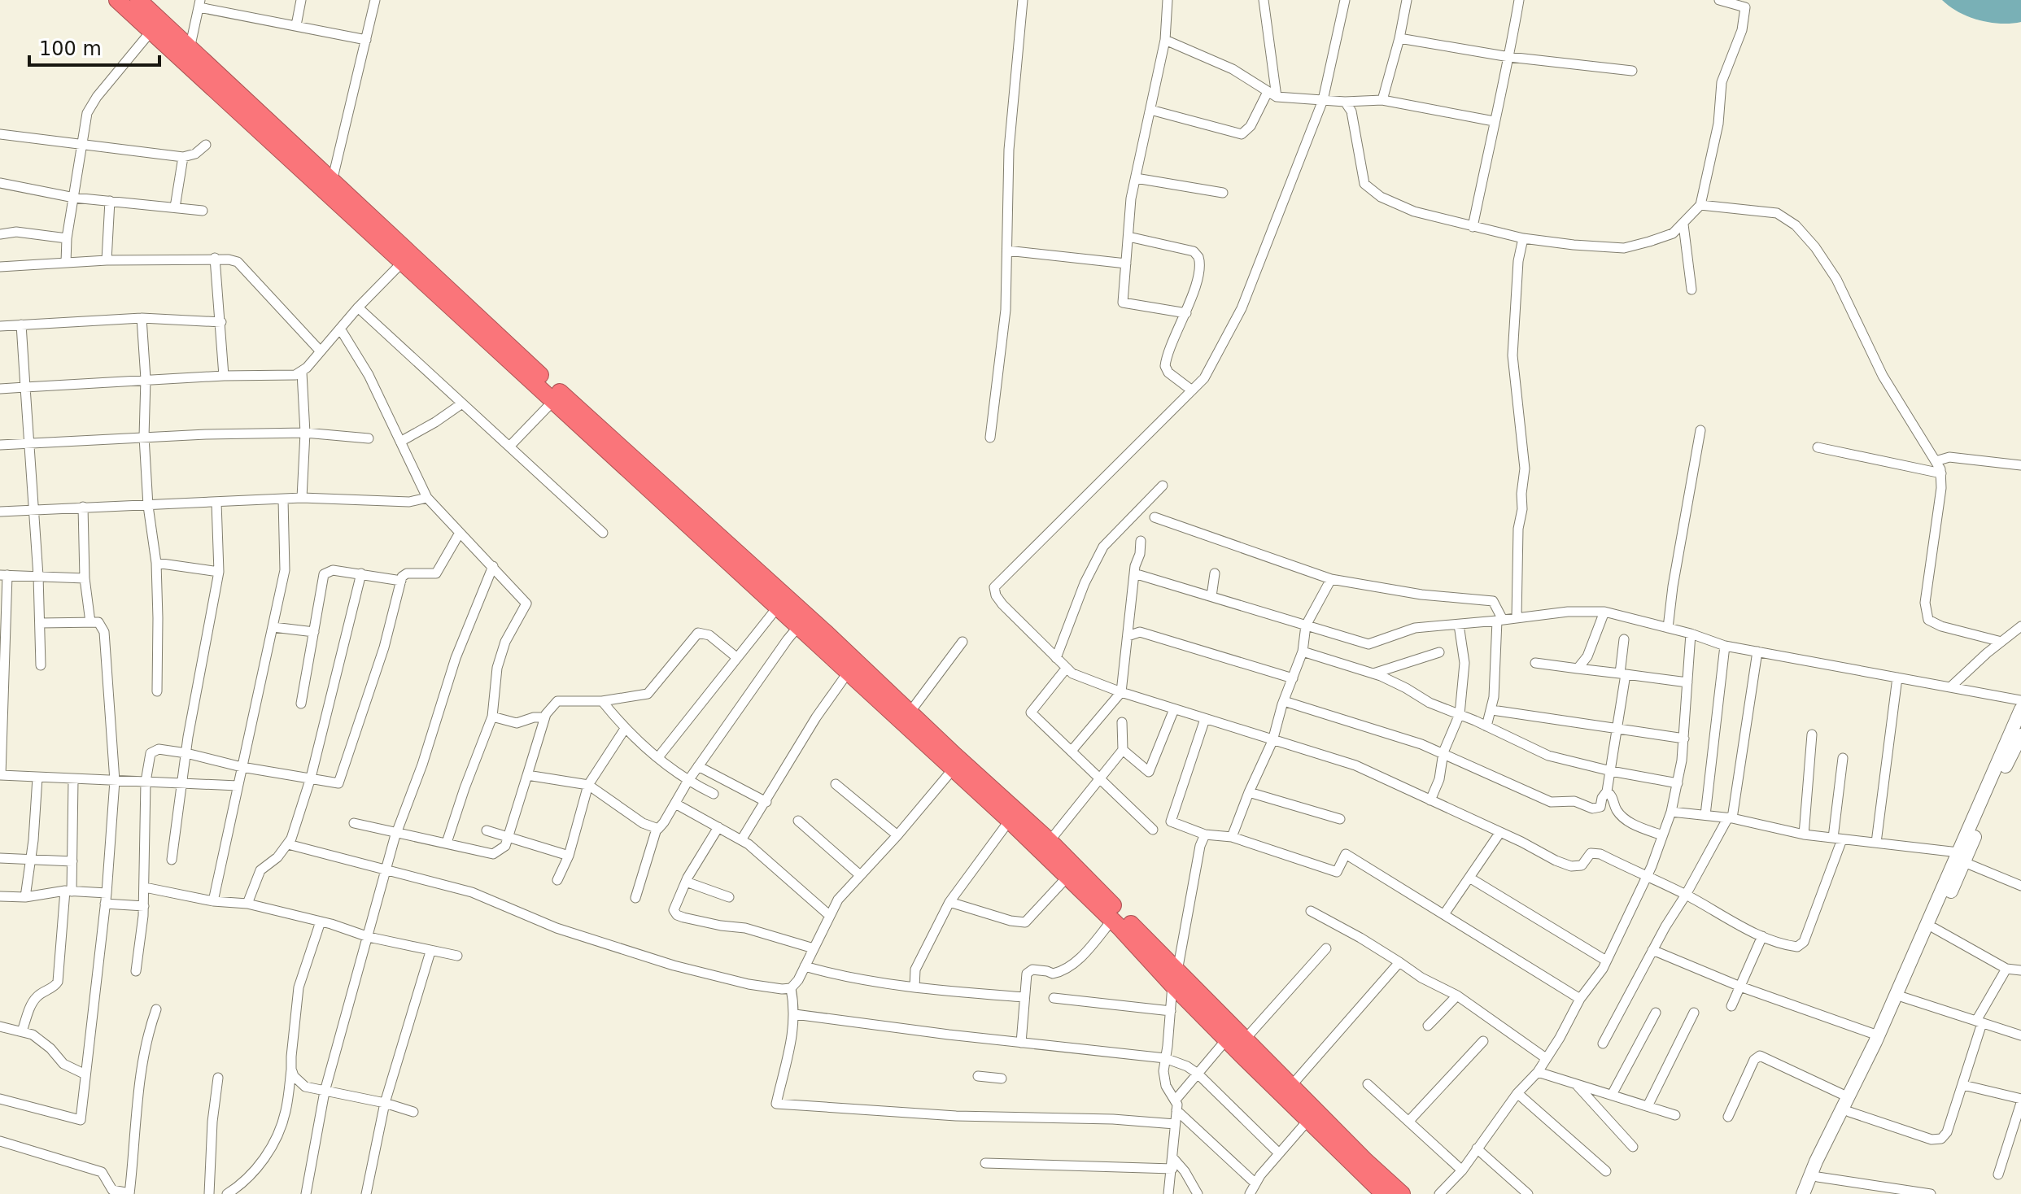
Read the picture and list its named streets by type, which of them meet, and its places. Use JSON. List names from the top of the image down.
{
  "scale_bar": "100 m"
}
